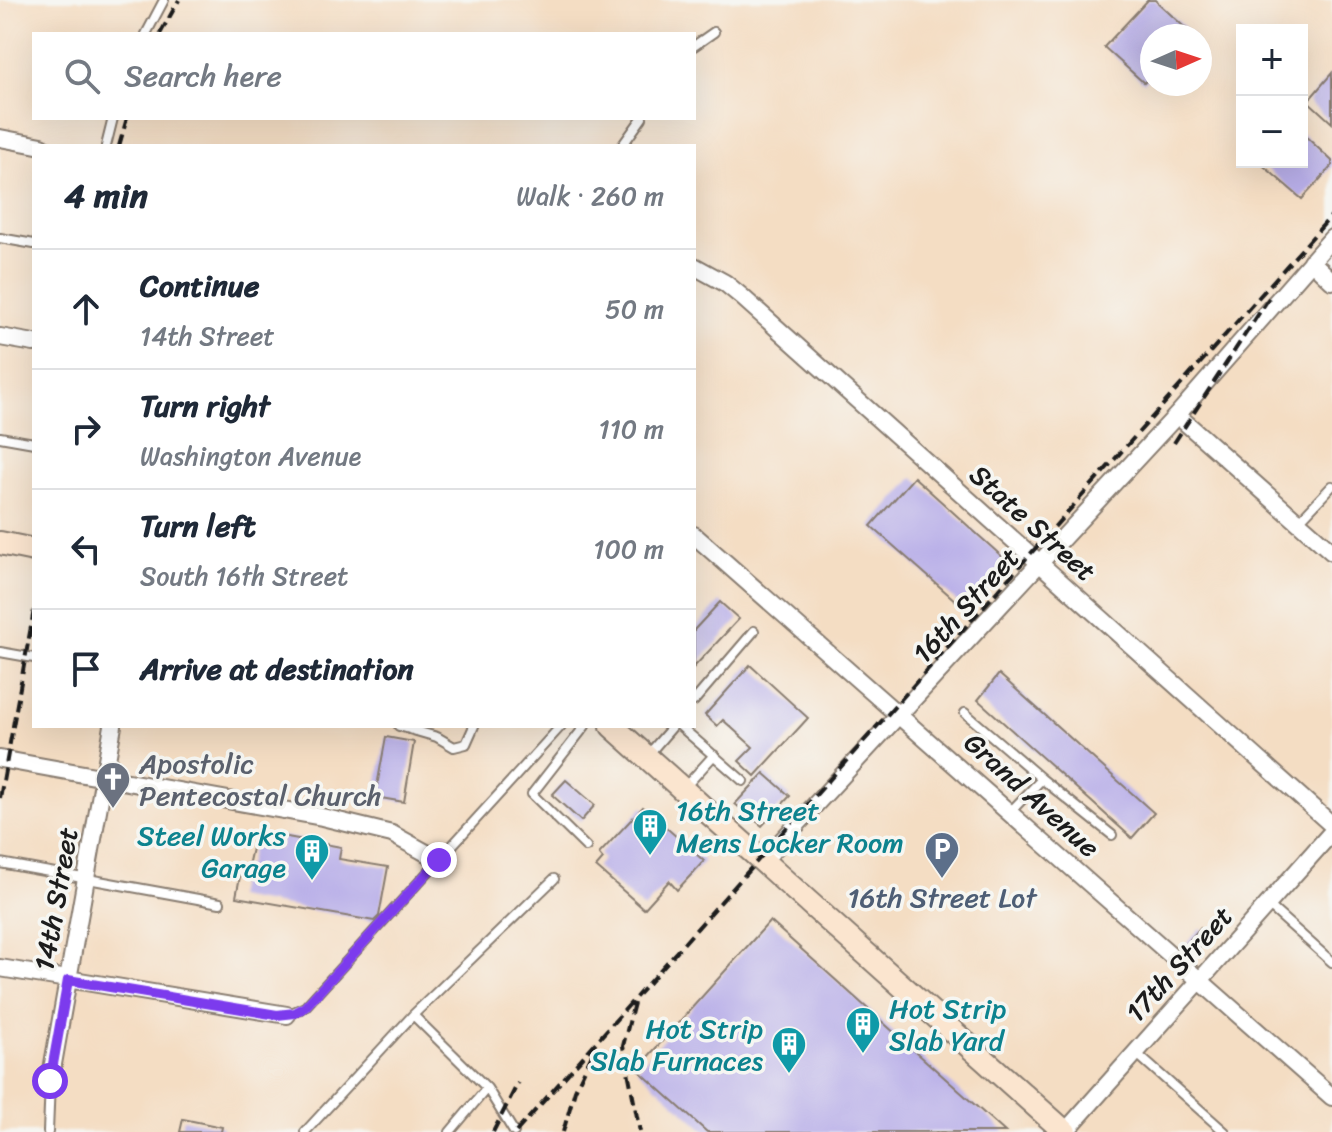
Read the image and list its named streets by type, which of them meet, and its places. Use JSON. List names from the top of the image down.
{
  "streets": {
    "street": [
      "State Street",
      "16th Street",
      "Grand Avenue",
      "14th Street",
      "17th Street"
    ]
  },
  "crossings": [
    ["State Street", "16th Street"],
    ["16th Street", "Grand Avenue"],
    ["Grand Avenue", "17th Street"]
  ],
  "places": {
    "church": ["Apostolic Pentecostal Church"],
    "building": [
      "16th Street Mens Locker Room",
      "Steel Works Garage",
      "Hot Strip Slab Yard",
      "Hot Strip Slab Furnaces"
    ],
    "parking": ["16th Street Lot"]
  },
  "north": "right",
  "page": {
    "map_buttons": ["+", "−"],
    "search": "Search here",
    "heading": ["4 min", "Walk · 260 m"],
    "list": [
      ["Continue", "14th Street", "50 m"],
      ["Turn right", "Washington Avenue", "110 m"],
      ["Turn left", "South 16th Street", "100 m"],
      "Arrive at destination"
    ]
  }
}
